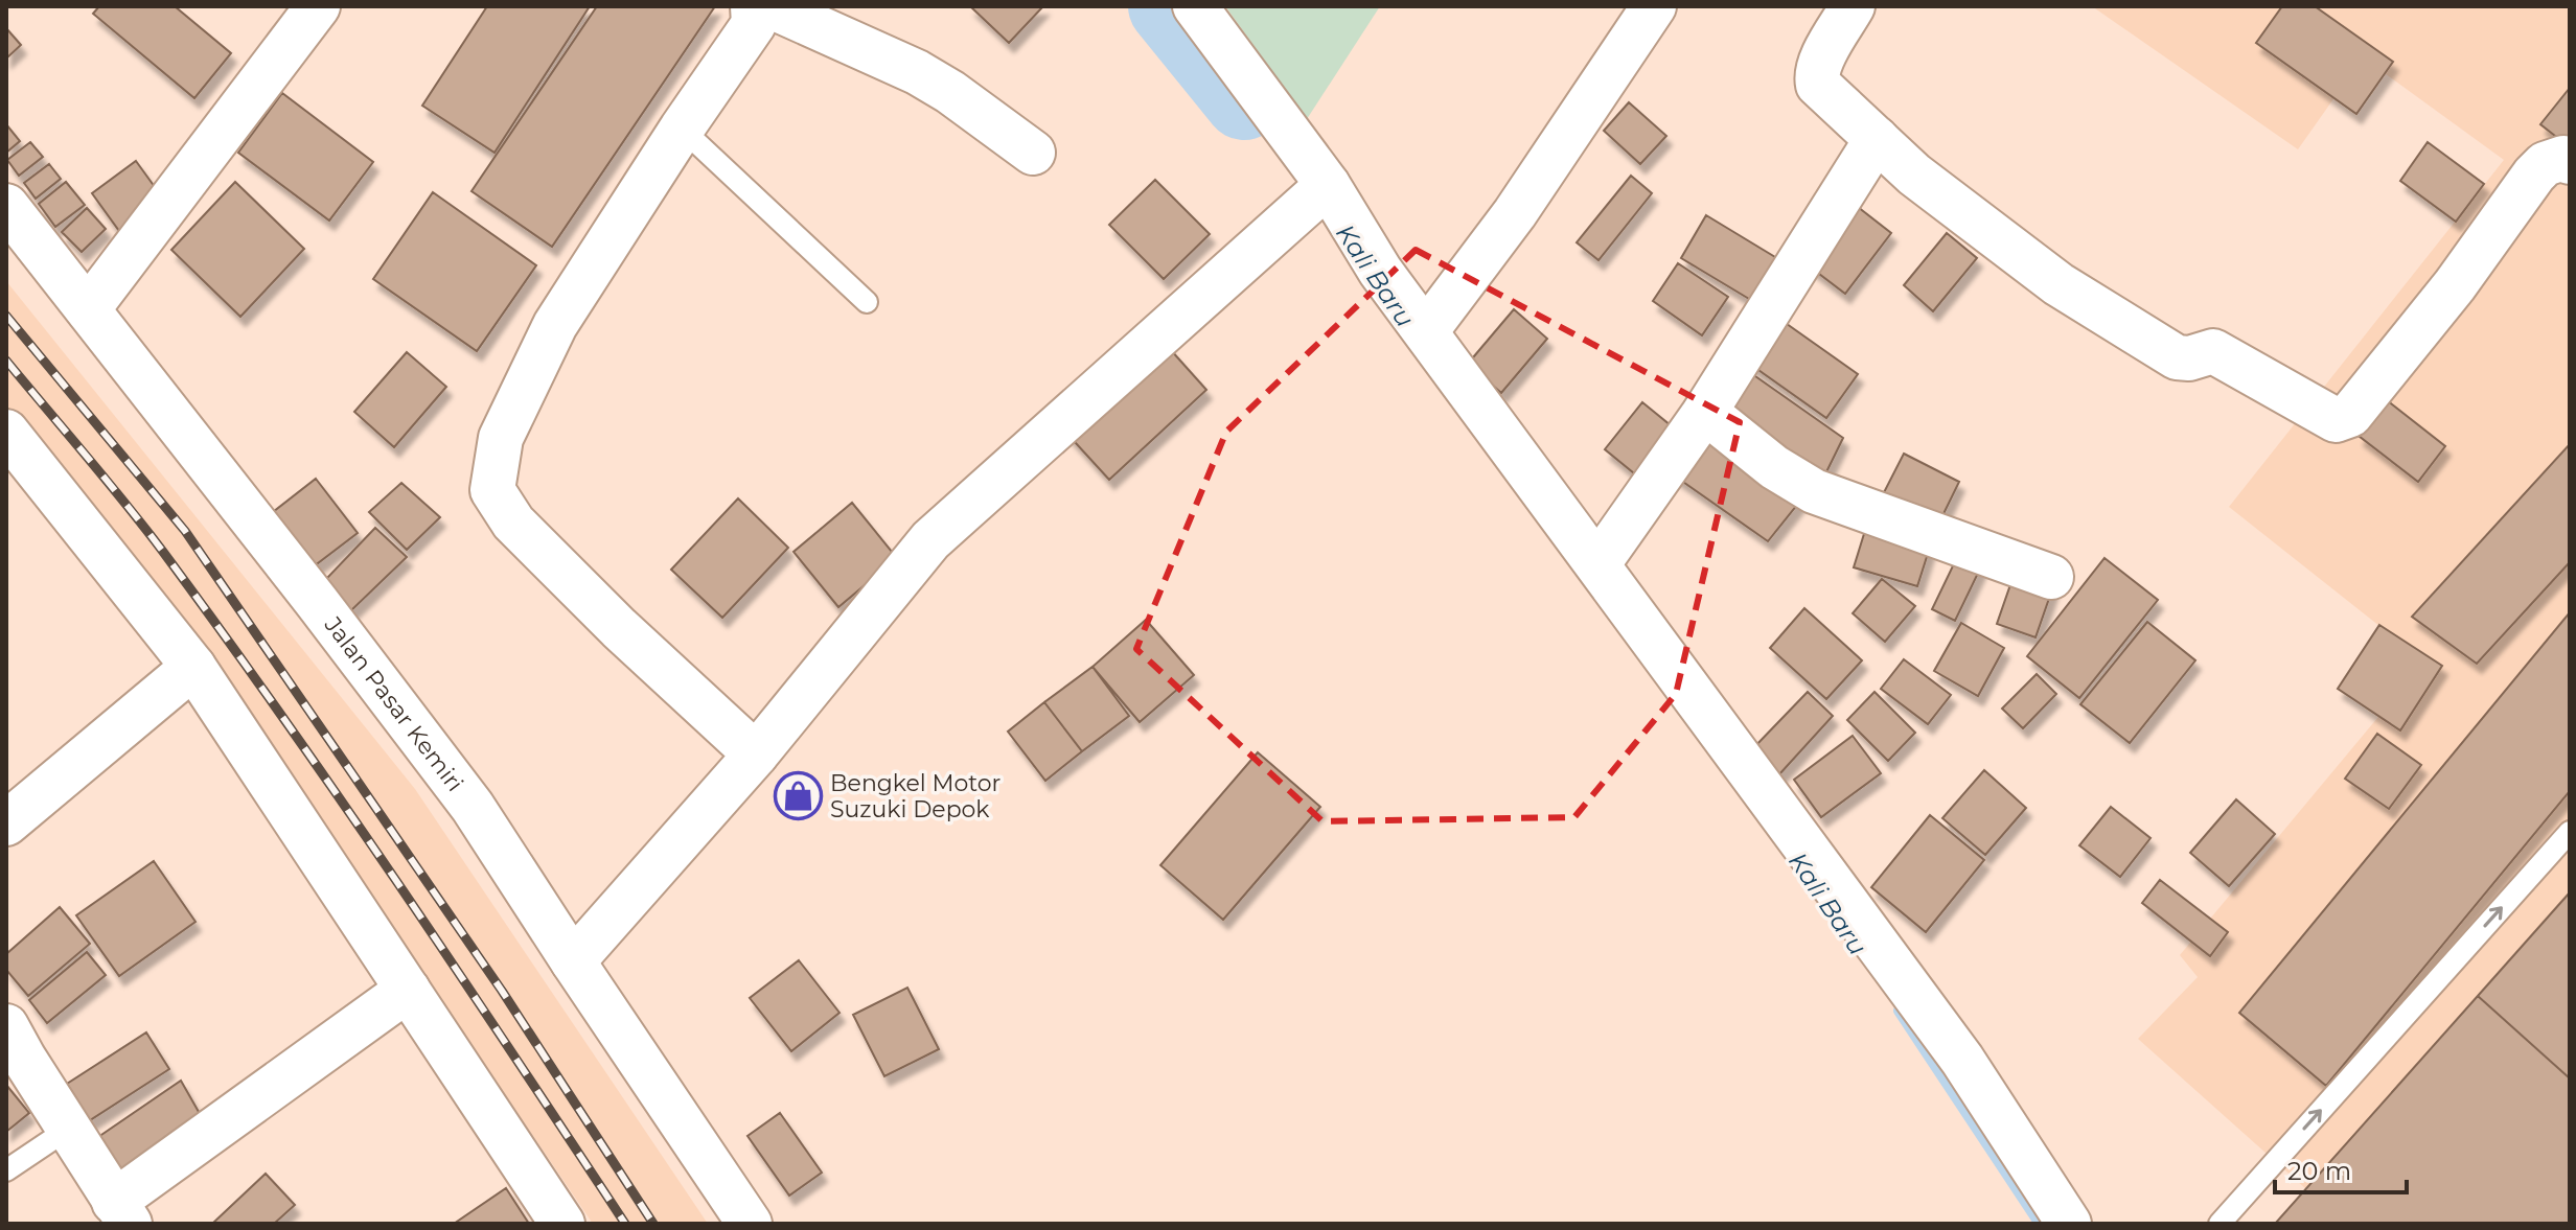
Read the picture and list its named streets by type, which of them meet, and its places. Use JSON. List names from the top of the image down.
{
  "streets": {
    "street": ["Jalan Pasar Kemiri"]
  },
  "water": ["Kali Baru"],
  "places": {
    "shop": ["Bengkel Motor Suzuki Depok"]
  },
  "scale_bar": "20 m"
}
